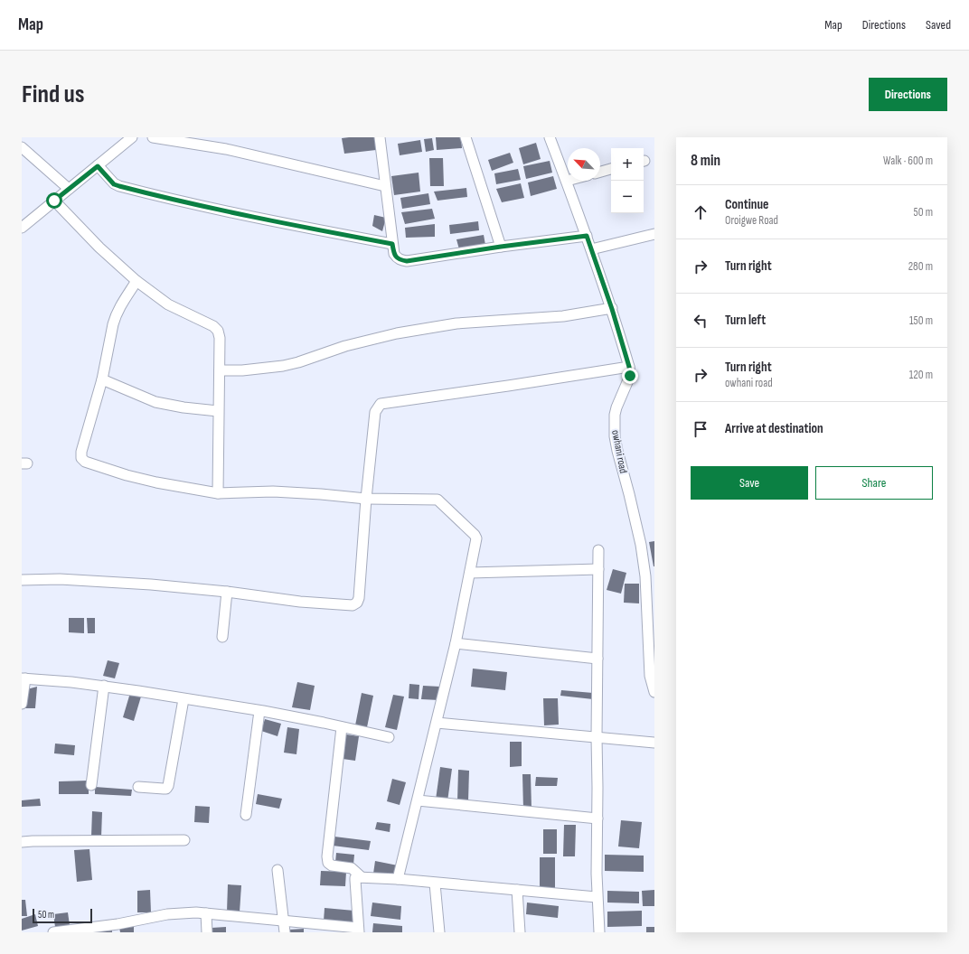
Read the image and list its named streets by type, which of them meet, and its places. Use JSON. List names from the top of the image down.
{
  "streets": {
    "street": ["owhani road"]
  },
  "scale_bar": "50 m",
  "north": "top left",
  "page": {
    "header": "Map",
    "nav": ["Map", "Directions", "Saved"],
    "buttons": [
      "Directions",
      ["Save", "Share"]
    ],
    "title": "Find us",
    "heading": ["8 min", "Walk · 600 m"],
    "map_buttons": ["+", "−"],
    "list": [
      ["Continue", "Oroigwe Road", "50 m"],
      ["Turn right", "280 m"],
      ["Turn left", "150 m"],
      ["Turn right", "owhani road", "120 m"],
      "Arrive at destination"
    ],
    "scale": "50 m"
  }
}
